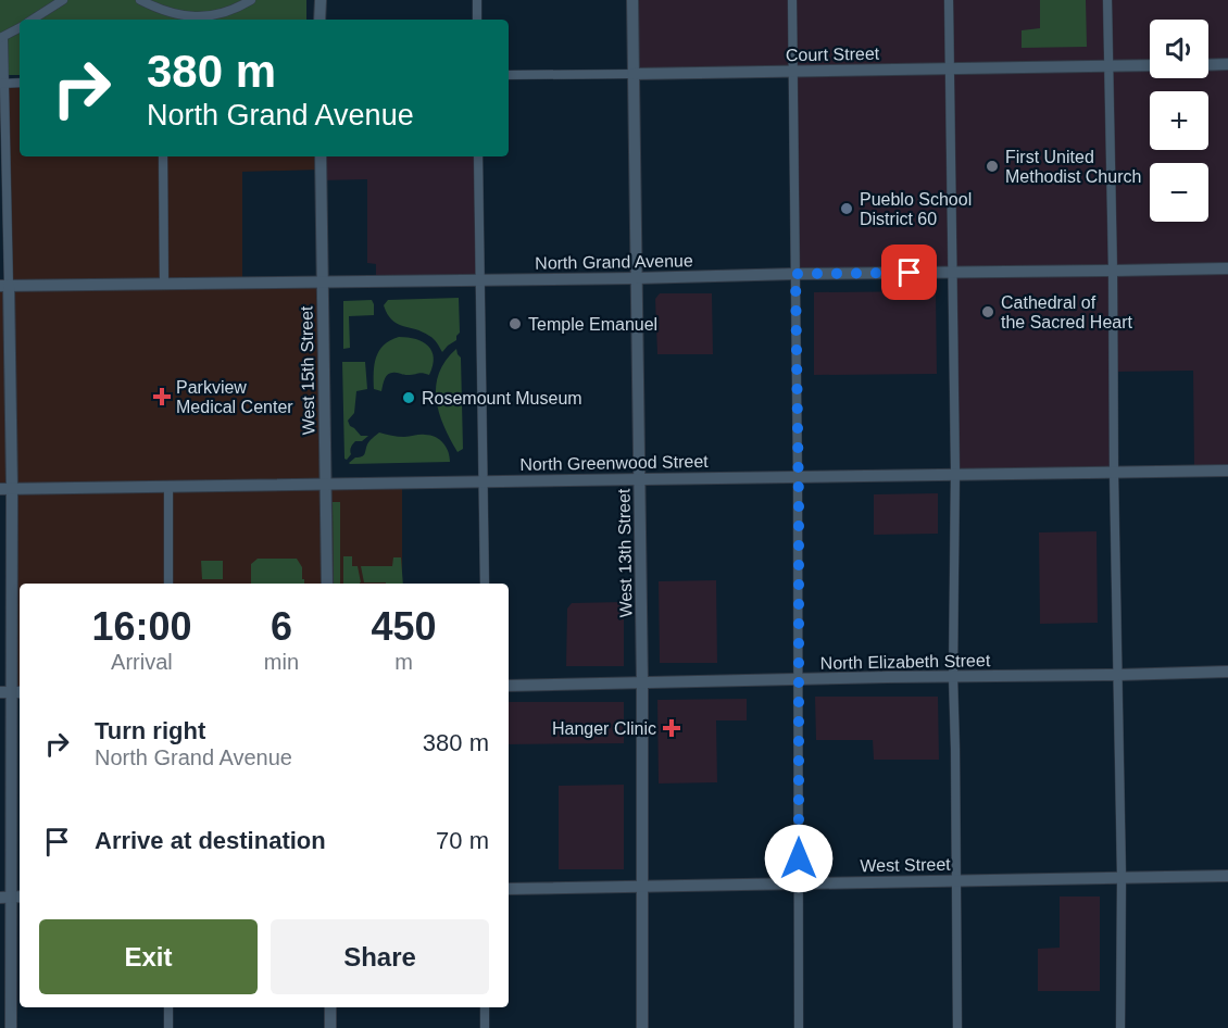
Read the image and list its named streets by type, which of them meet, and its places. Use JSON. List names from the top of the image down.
{
  "streets": {
    "street": [
      "Court Street",
      "North Grand Avenue",
      "West 15th Street",
      "North Greenwood Street",
      "West 13th Street",
      "North Elizabeth Street",
      "West Street"
    ]
  },
  "crossings": [
    ["Court Street", "West 13th Street"],
    ["North Grand Avenue", "West 15th Street"],
    ["North Grand Avenue", "West 13th Street"],
    ["West 15th Street", "North Greenwood Street"],
    ["North Greenwood Street", "West 13th Street"],
    ["West 13th Street", "North Elizabeth Street"],
    ["West 13th Street", "West Street"]
  ],
  "places": {
    "other": [
      "First United Methodist Church",
      "Pueblo School District 60",
      "Cathedral of the Sacred Heart",
      "Temple Emanuel",
      "Rosemount Museum"
    ],
    "health": ["Parkview Medical Center", "Hanger Clinic"]
  },
  "page": {
    "map_buttons": ["+", "−"],
    "turn": ["380 m", "North Grand Avenue"],
    "eta": [
      "16:00",
      "Arrival",
      "6",
      "min",
      "450",
      "m"
    ],
    "list": [
      {
        "name": "Turn right",
        "note": "North Grand Avenue",
        "value": "380 m"
      },
      {
        "name": "Arrive at destination",
        "value": "70 m"
      }
    ],
    "buttons": ["Exit", "Share"]
  }
}
